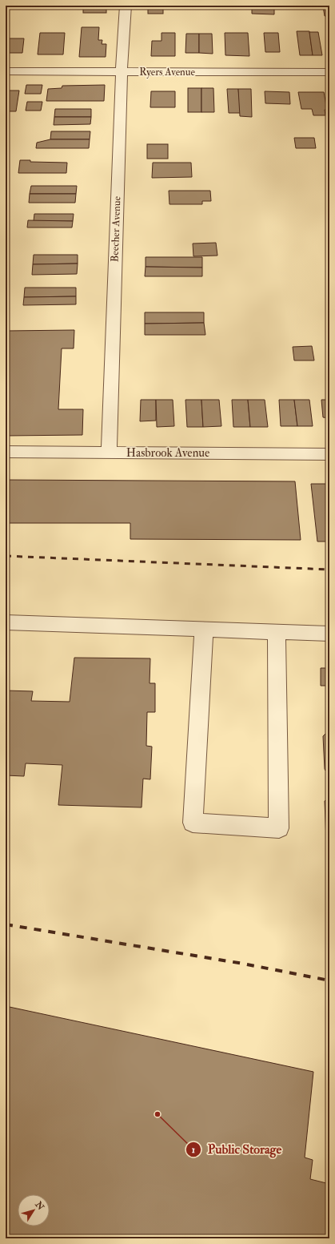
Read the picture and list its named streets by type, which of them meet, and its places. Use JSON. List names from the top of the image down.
{
  "streets": {
    "street": ["Ryers Avenue", "Beecher Avenue", "Hasbrook Avenue"]
  },
  "crossings": [
    ["Ryers Avenue", "Beecher Avenue"],
    ["Beecher Avenue", "Hasbrook Avenue"]
  ],
  "places": ["Public Storage"],
  "north": "top right"
}
